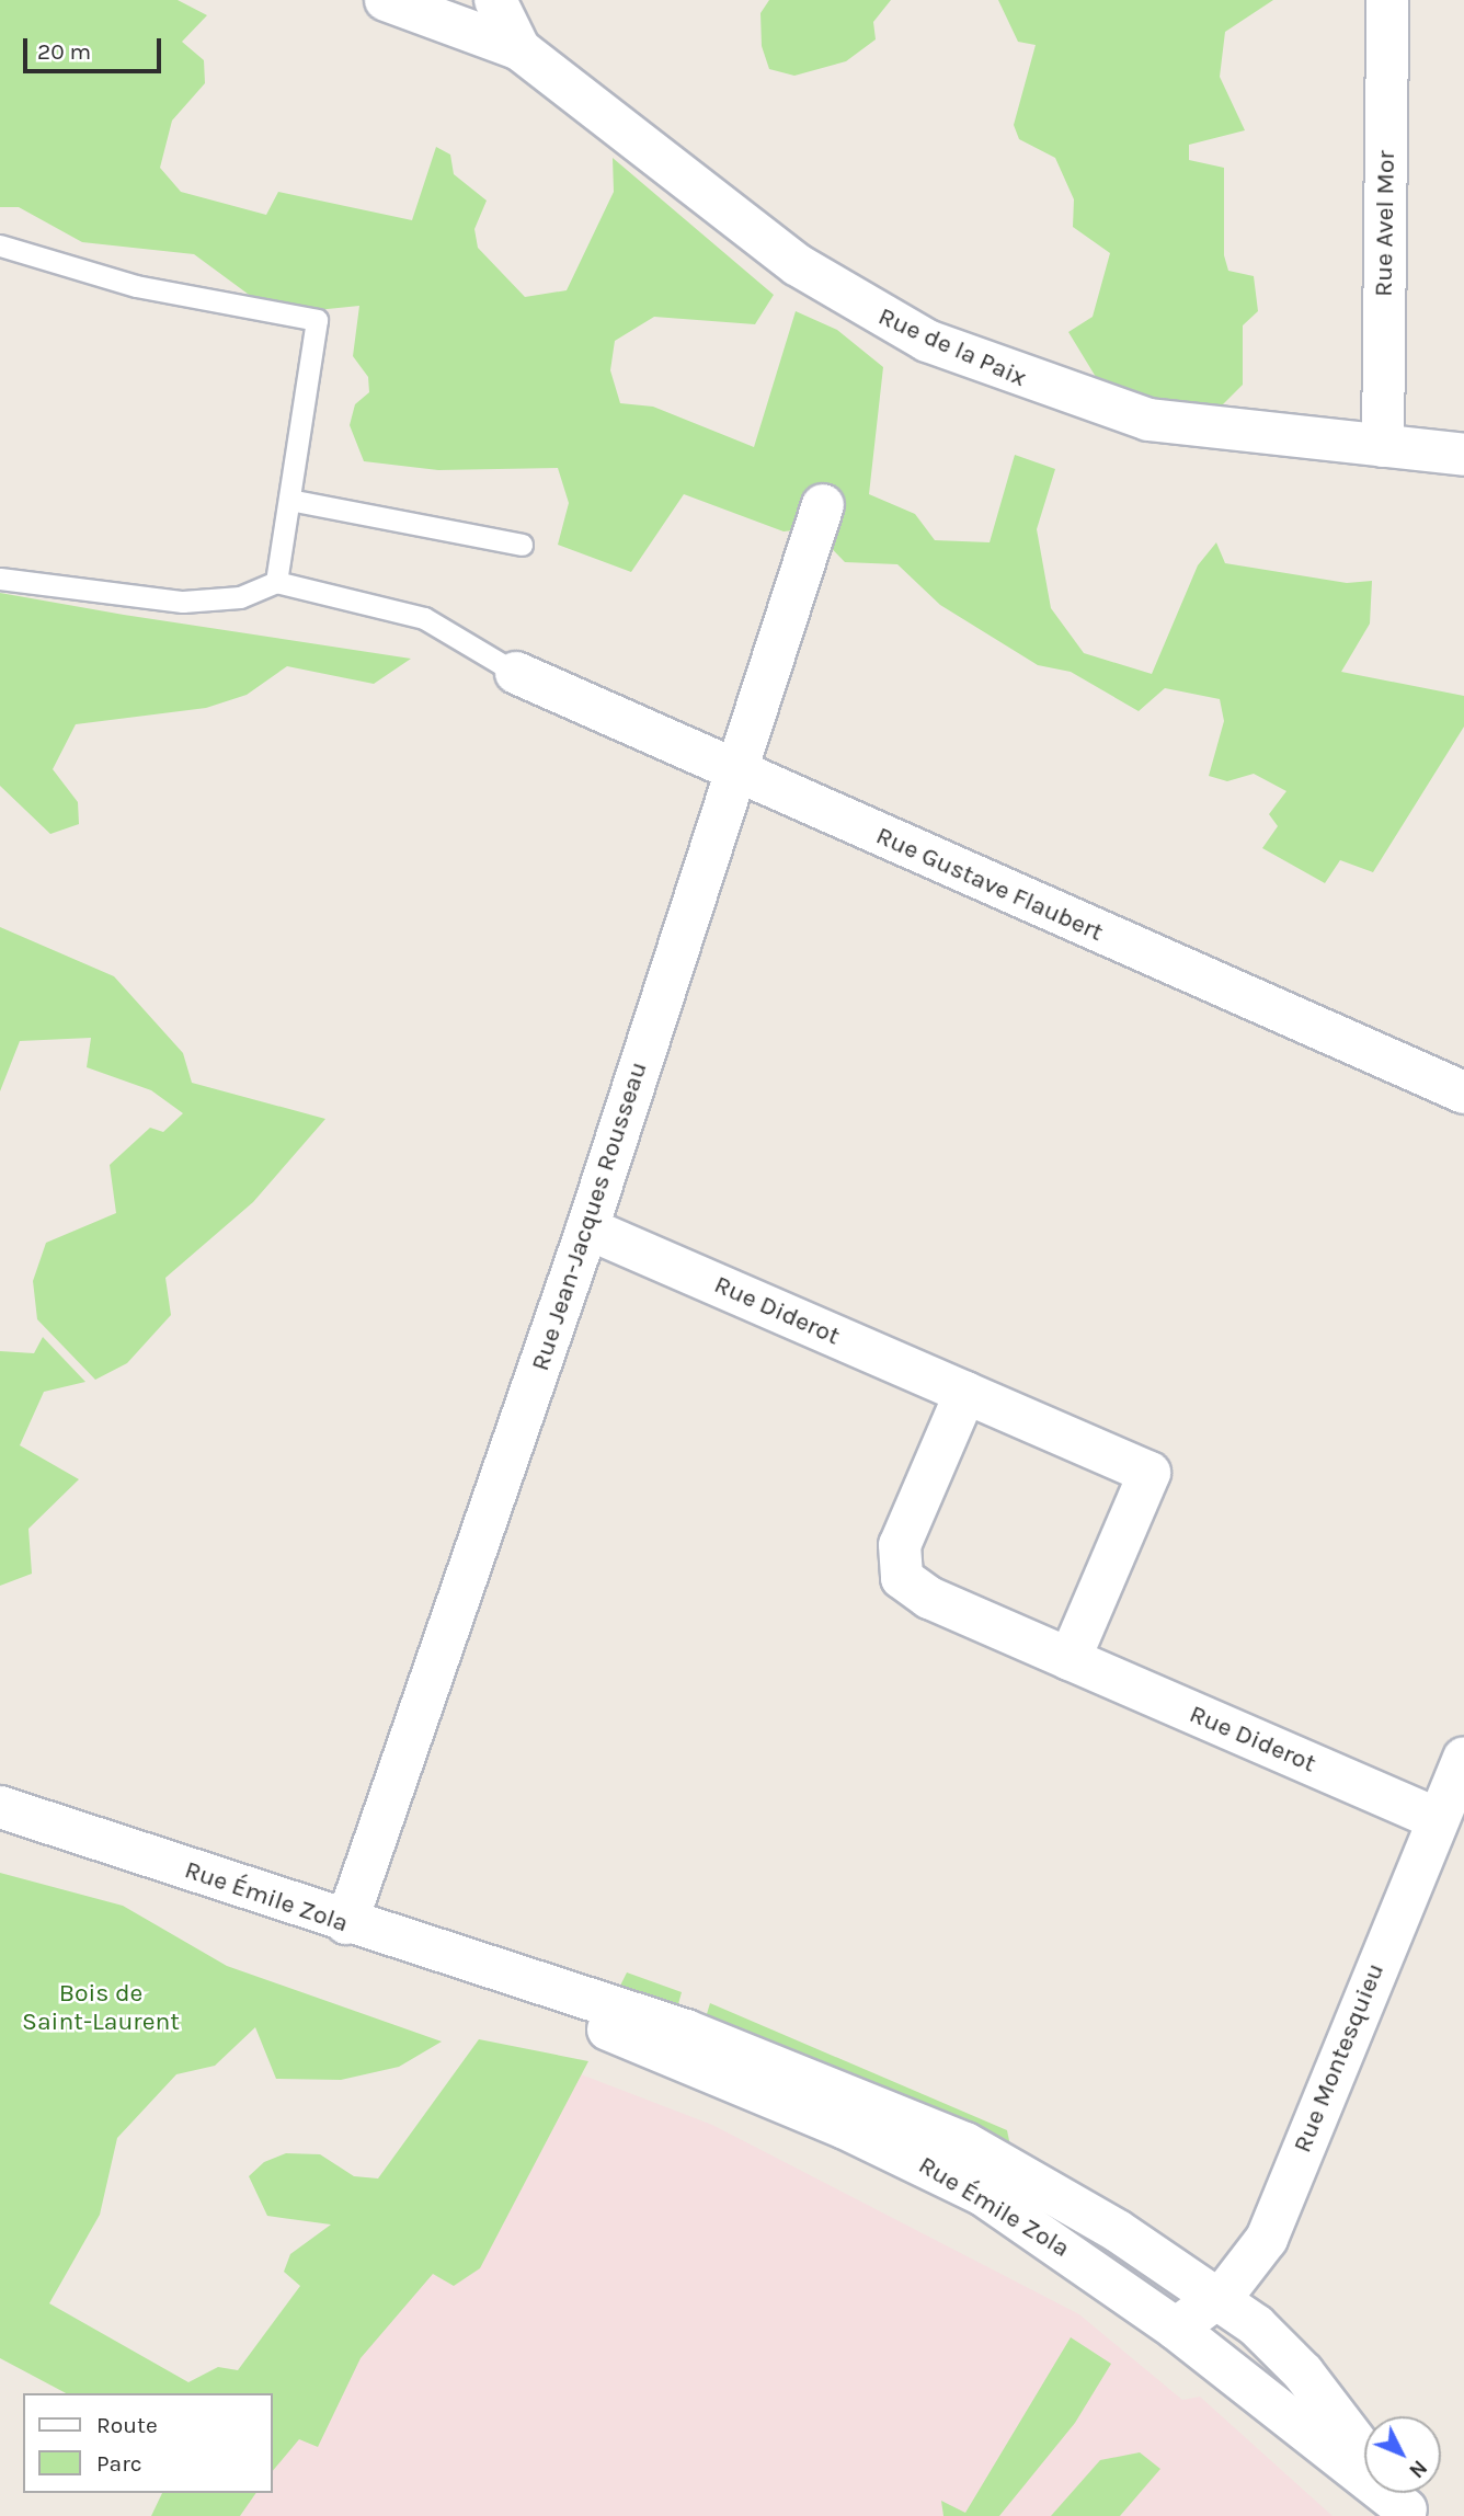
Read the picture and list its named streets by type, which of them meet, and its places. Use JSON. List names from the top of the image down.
{
  "streets": {
    "street": [
      "Rue Avel Mor",
      "Rue de la Paix",
      "Rue Gustave Flaubert",
      "Rue Jean-Jacques Rousseau",
      "Rue Diderot",
      "Rue Émile Zola",
      "Rue Montesquieu"
    ]
  },
  "crossings": [
    ["Rue Avel Mor", "Rue de la Paix"],
    ["Rue Gustave Flaubert", "Rue Jean-Jacques Rousseau"],
    ["Rue Jean-Jacques Rousseau", "Rue Diderot"],
    ["Rue Jean-Jacques Rousseau", "Rue Émile Zola"],
    ["Rue Diderot", "Rue Montesquieu"],
    ["Rue Émile Zola", "Rue Montesquieu"]
  ],
  "parks": ["Bois de Saint-Laurent"],
  "legend": ["Route", "Parc"],
  "scale_bar": "20 m",
  "north": "bottom right"
}
